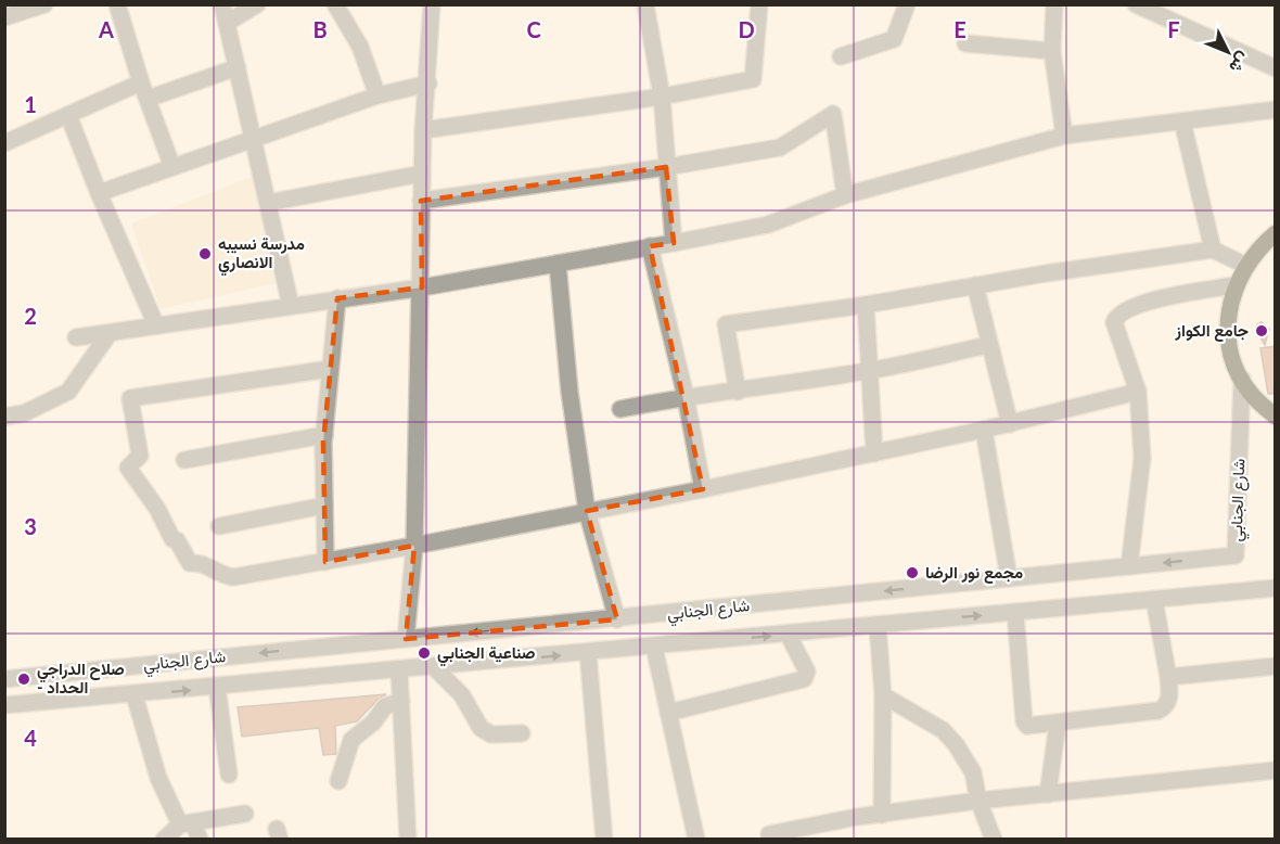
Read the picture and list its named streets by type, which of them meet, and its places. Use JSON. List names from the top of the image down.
{
  "streets": {
    "street": ["شارع الجنابي"]
  },
  "places": [
    "مدرسة نسيبه الانصاري",
    "جامع الكواز",
    "مجمع نور الرضا",
    "صناعية الجنابي",
    "صلاح الدراجي - الحداد"
  ],
  "north": "bottom right",
  "grid": {
    "columns": [
      "A",
      "B",
      "C",
      "D",
      "E",
      "F"
    ],
    "rows": [
      "1",
      "2",
      "3",
      "4"
    ]
  }
}
